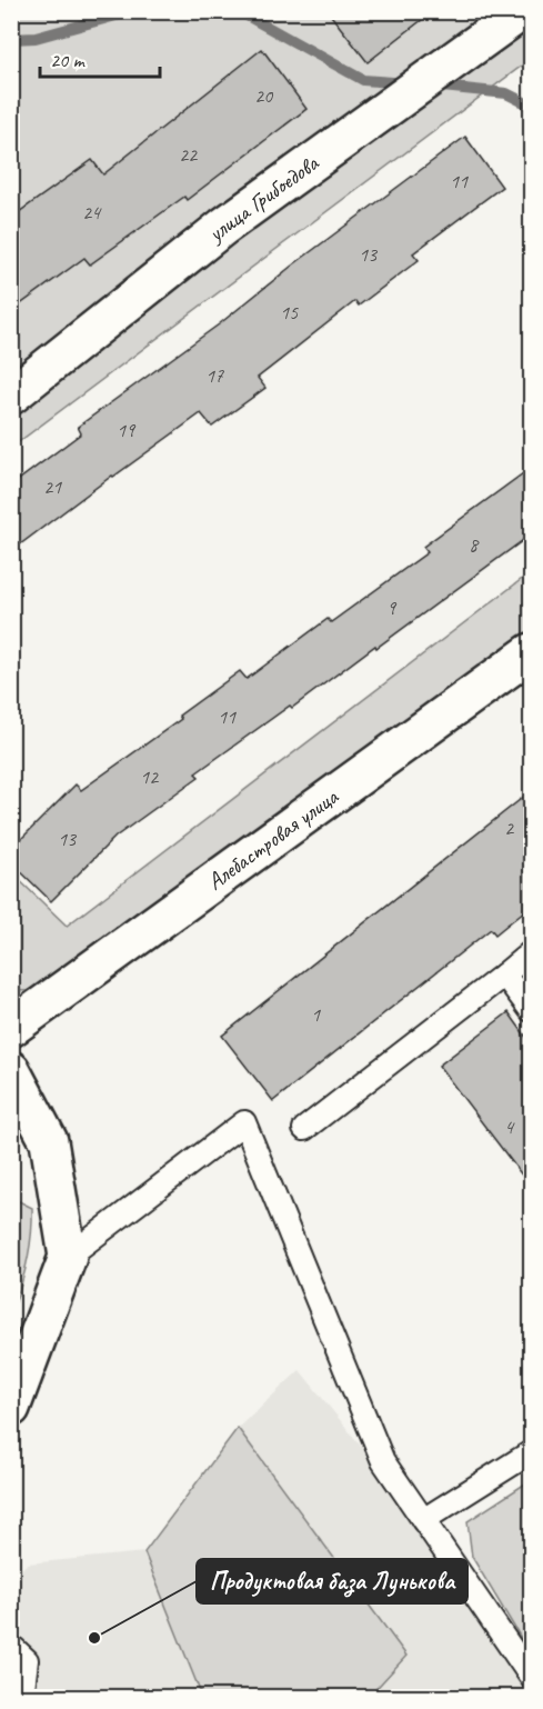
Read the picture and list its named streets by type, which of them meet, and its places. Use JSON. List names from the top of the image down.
{
  "streets": {
    "street": ["улица Грибоедова", "Алебастровая улица"]
  },
  "places": ["Продуктовая база Лунькова"],
  "house_numbers": [
    "20",
    "22",
    "11",
    "24",
    "13",
    "15",
    "17",
    "19",
    "21",
    "8",
    "9",
    "11",
    "12",
    "2",
    "13",
    "1",
    "4"
  ],
  "scale_bar": "20 m"
}
